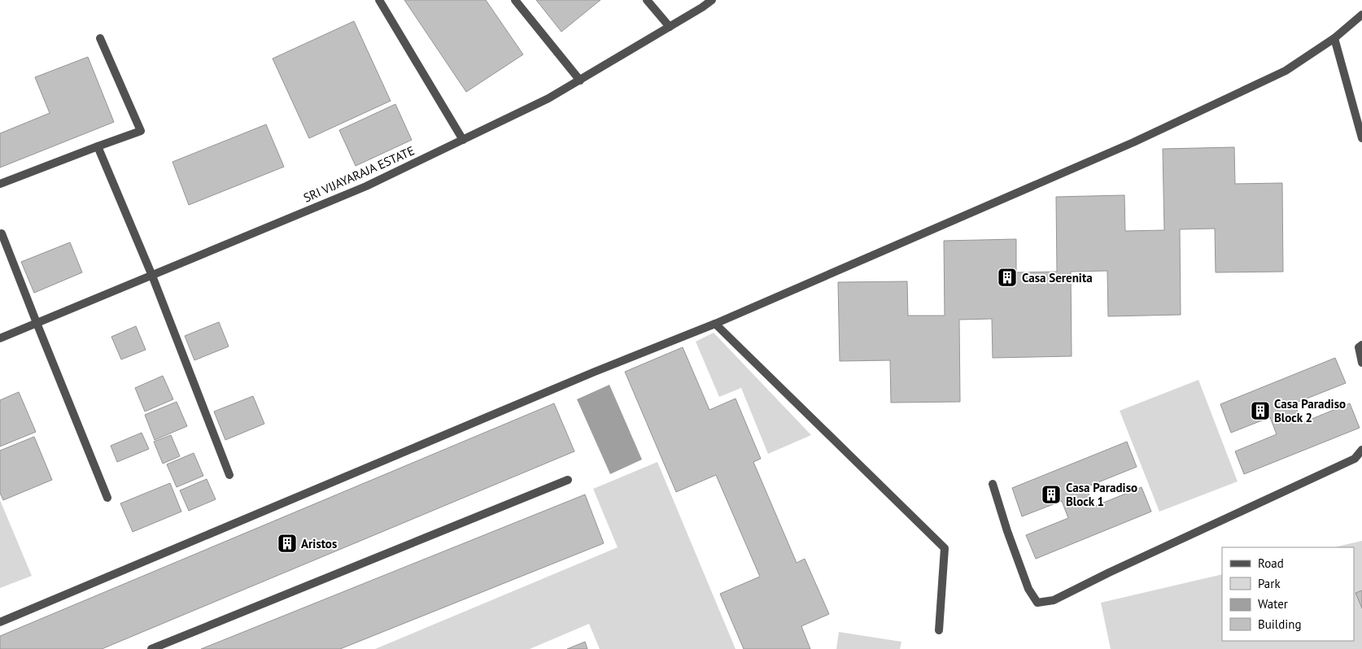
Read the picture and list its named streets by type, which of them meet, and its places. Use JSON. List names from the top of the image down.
{
  "streets": {
    "street": ["SRI VIJAYARAJA ESTATE"]
  },
  "places": {
    "building": [
      "Casa Serenita",
      "Casa Paradiso Block 2",
      "Casa Paradiso Block 1",
      "Aristos"
    ]
  },
  "legend": [
    "Road",
    "Park",
    "Water",
    "Building"
  ]
}
